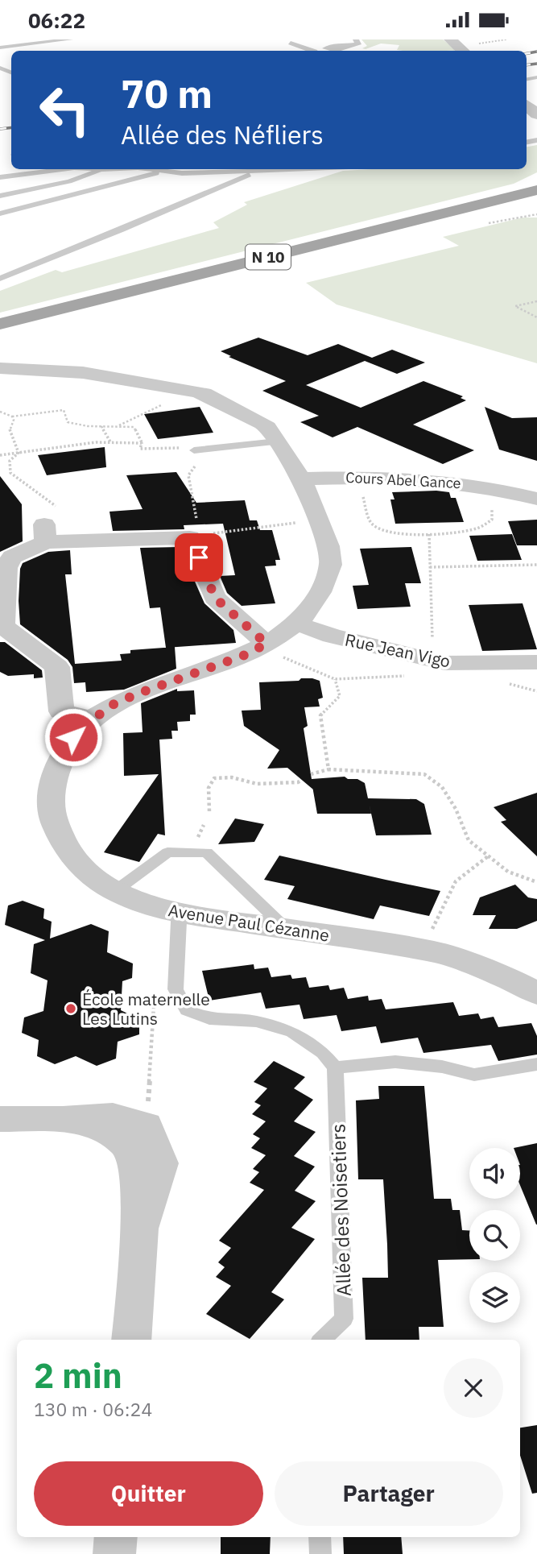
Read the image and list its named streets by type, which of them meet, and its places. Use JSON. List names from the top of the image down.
{
  "streets": {
    "main road": ["N 10"],
    "street": ["Cours Abel Gance", "Rue Jean Vigo", "Avenue Paul Cézanne"],
    "lane": ["Allée des Noisetiers"]
  },
  "crossings": [
    ["Cours Abel Gance", "Avenue Paul Cézanne"],
    ["Rue Jean Vigo", "Avenue Paul Cézanne"]
  ],
  "places": ["École maternelle Les Lutins"],
  "page": {
    "status": "06:22",
    "turn": ["70 m", "Allée des Néfliers"],
    "heading": ["2 min", "130 m · 06:24"],
    "buttons": ["Quitter", "Partager"]
  }
}
